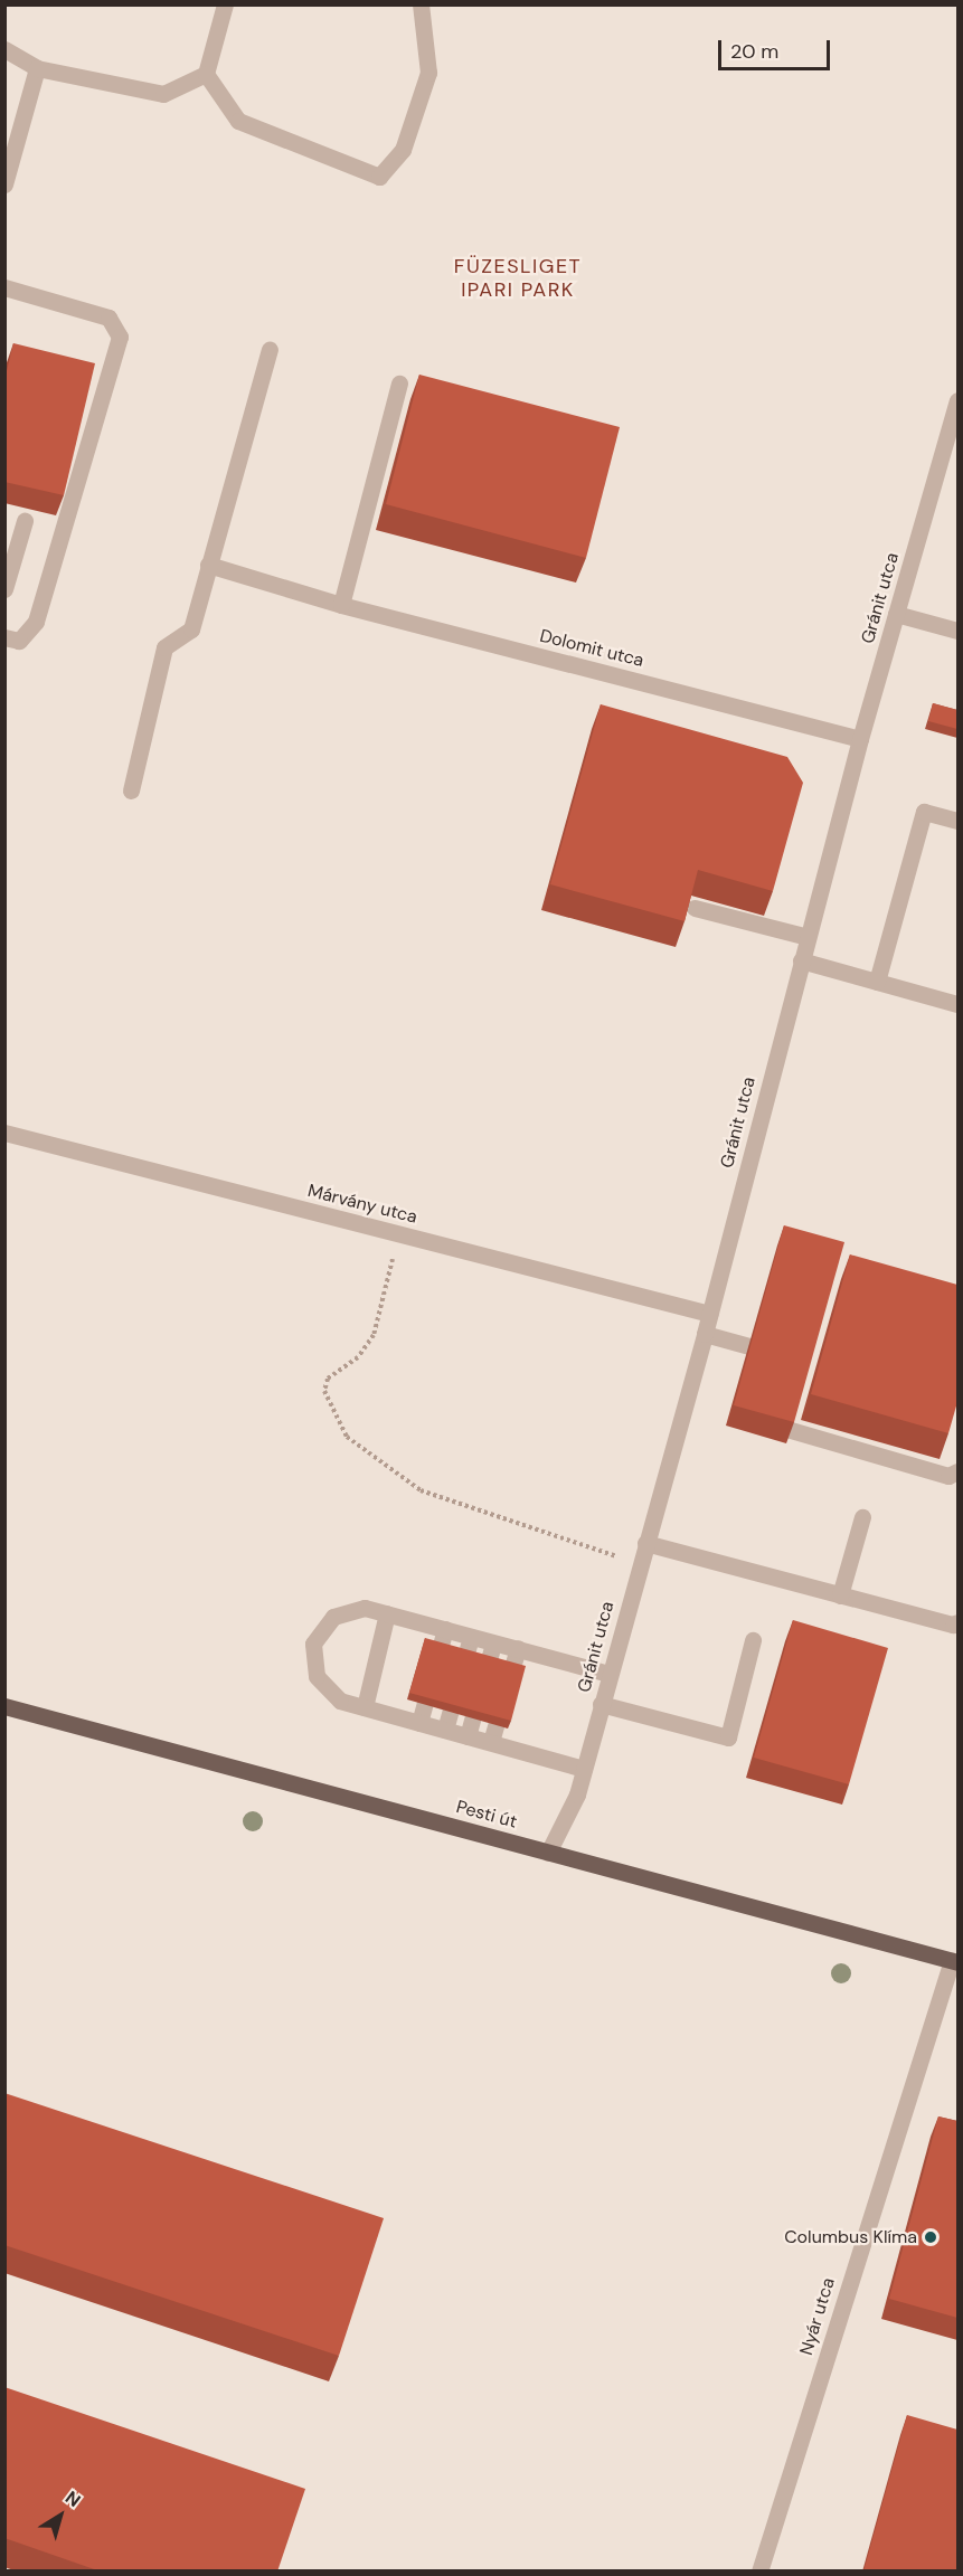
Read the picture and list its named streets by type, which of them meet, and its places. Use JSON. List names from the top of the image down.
{
  "streets": {
    "main road": ["Pesti út"],
    "street": [
      "Gránit utca",
      "Dolomit utca",
      "Márvány utca",
      "Nyár utca"
    ]
  },
  "crossings": [
    ["Gránit utca", "Dolomit utca"],
    ["Gránit utca", "Márvány utca"],
    ["Gránit utca", "Pesti út"],
    ["Pesti út", "Nyár utca"]
  ],
  "districts": ["FÜZESLIGET IPARI PARK"],
  "places": ["Columbus Klíma"],
  "scale_bar": "20 m",
  "north": "top right"
}
